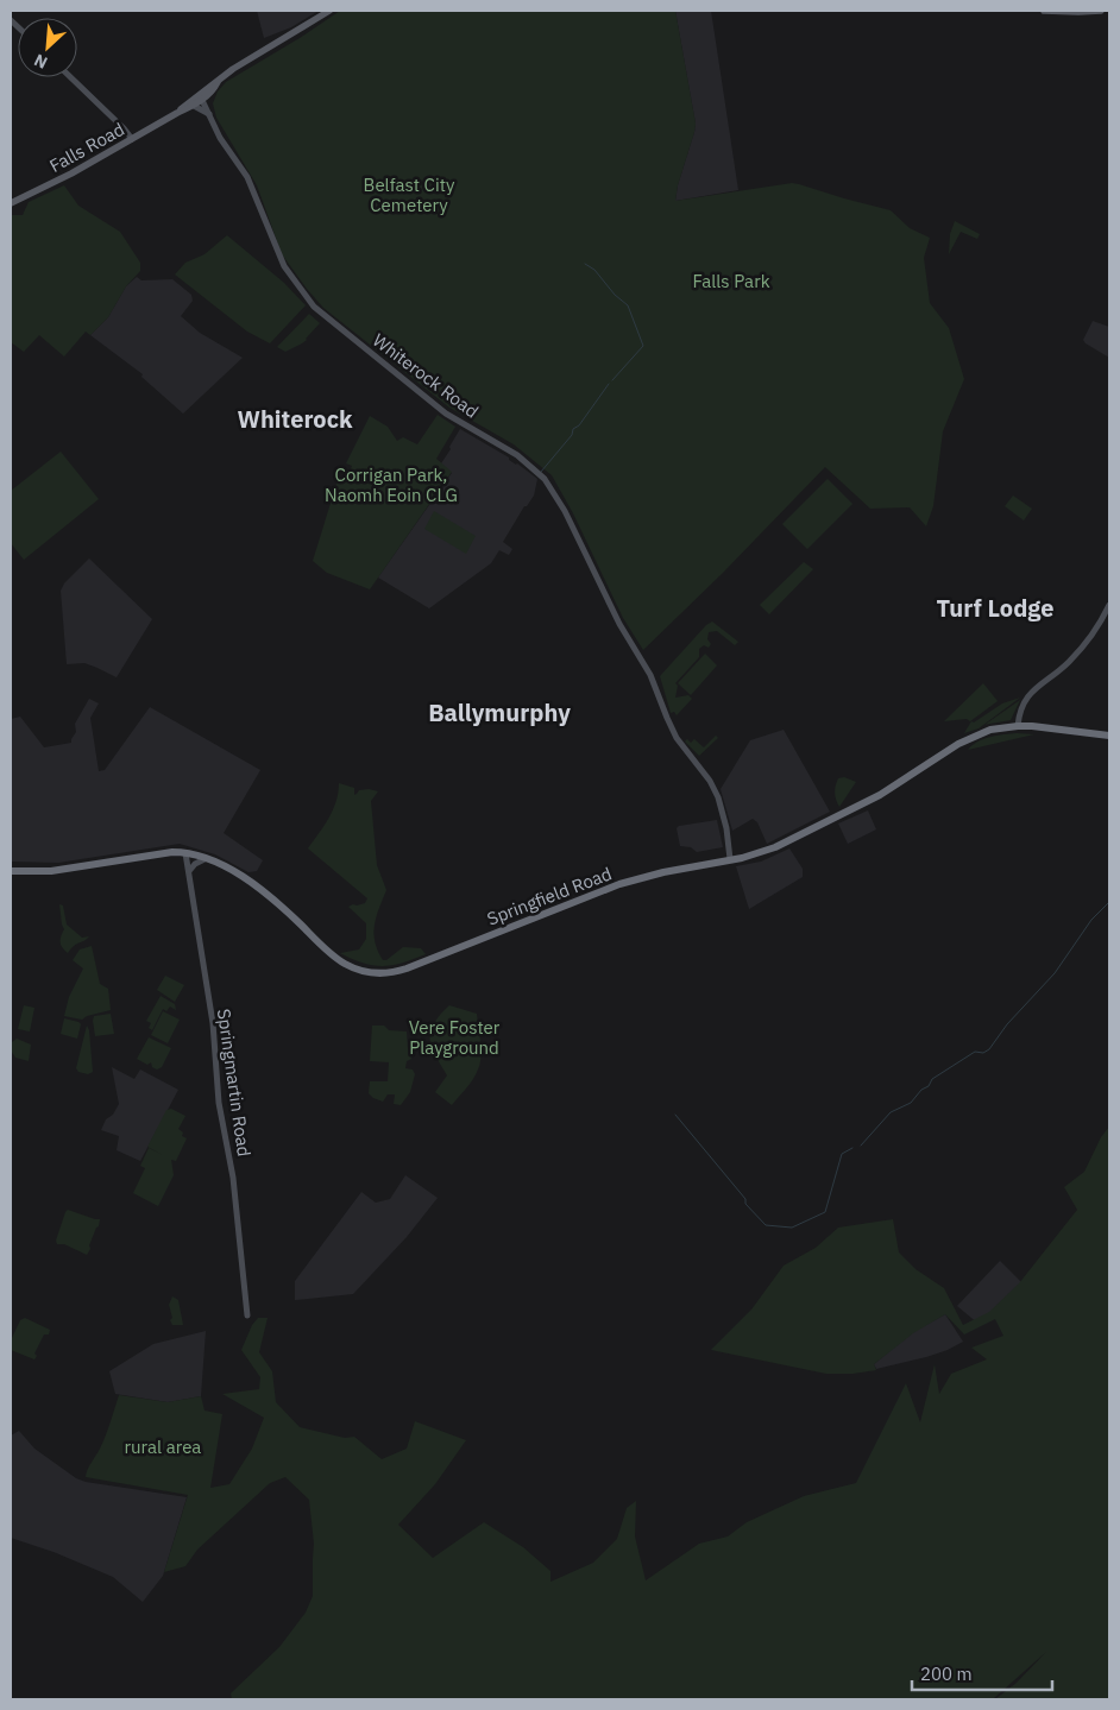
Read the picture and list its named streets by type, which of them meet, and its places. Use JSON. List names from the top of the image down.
{
  "streets": {
    "highway": ["Springfield Road"],
    "main road": ["Falls Road"],
    "street": ["Whiterock Road", "Springmartin Road"]
  },
  "crossings": [
    ["Falls Road", "Whiterock Road"],
    ["Whiterock Road", "Springfield Road"],
    ["Springfield Road", "Springmartin Road"]
  ],
  "districts": ["Whiterock", "Turf Lodge", "Ballymurphy"],
  "parks": [
    "Belfast City Cemetery",
    "Falls Park",
    "Corrigan Park, Naomh Eoin CLG",
    "Vere Foster Playground",
    "rural area"
  ],
  "scale_bar": "200 m",
  "north": "bottom left"
}
